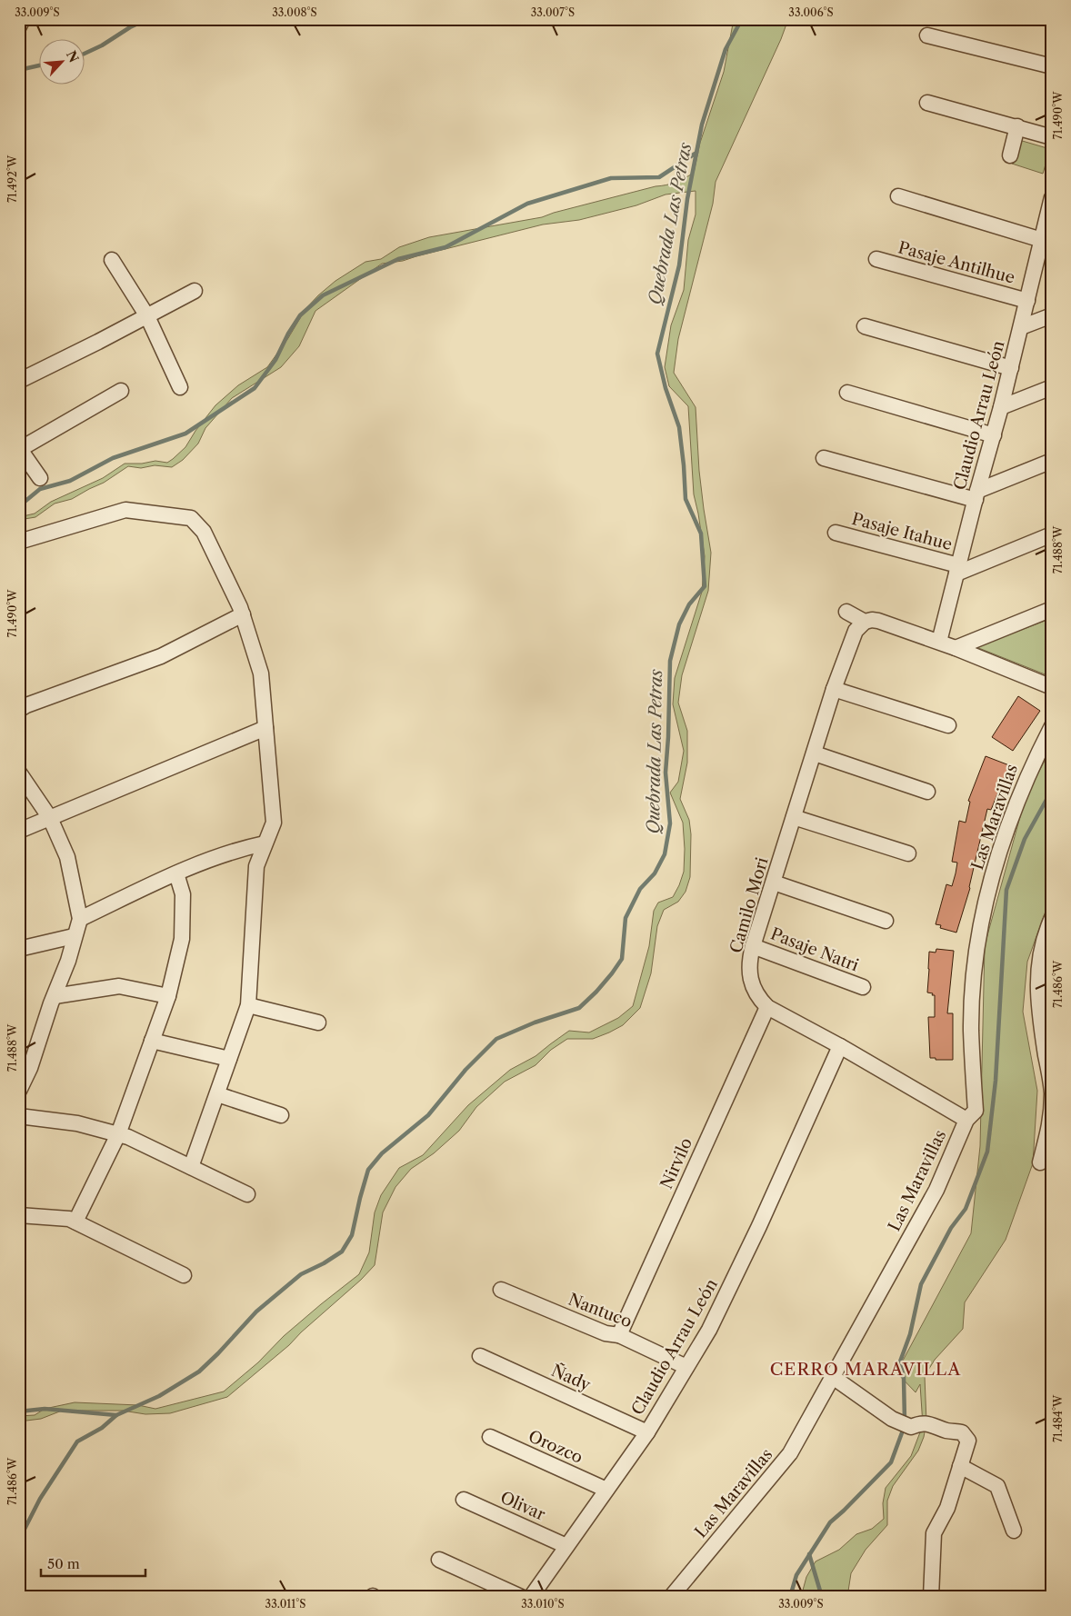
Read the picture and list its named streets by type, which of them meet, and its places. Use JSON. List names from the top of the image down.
{
  "streets": {
    "street": [
      "Pasaje Antilhue",
      "Claudio Arrau León",
      "Pasaje Itahue",
      "Las Maravillas",
      "Camilo Mori",
      "Pasaje Natri",
      "Nirvilo",
      "Nantuco",
      "Ñady",
      "Orozco",
      "Olivar"
    ]
  },
  "crossings": [
    ["Pasaje Antilhue", "Claudio Arrau León"],
    ["Claudio Arrau León", "Pasaje Itahue"],
    ["Claudio Arrau León", "Camilo Mori"],
    ["Claudio Arrau León", "Nantuco"],
    ["Claudio Arrau León", "Ñady"],
    ["Claudio Arrau León", "Orozco"],
    ["Claudio Arrau León", "Olivar"],
    ["Las Maravillas", "Camilo Mori"],
    ["Camilo Mori", "Pasaje Natri"],
    ["Camilo Mori", "Nirvilo"],
    ["Nirvilo", "Nantuco"]
  ],
  "districts": ["CERRO MARAVILLA"],
  "water": ["Quebrada Las Petras"],
  "scale_bar": "50 m",
  "north": "top right",
  "coordinates": [
    "33.009°S",
    "33.008°S",
    "33.007°S",
    "33.006°S",
    "71.490°W",
    "71.492°W",
    "71.488°W",
    "71.486°W",
    "71.484°W",
    "33.011°S",
    "33.010°S"
  ]
}
